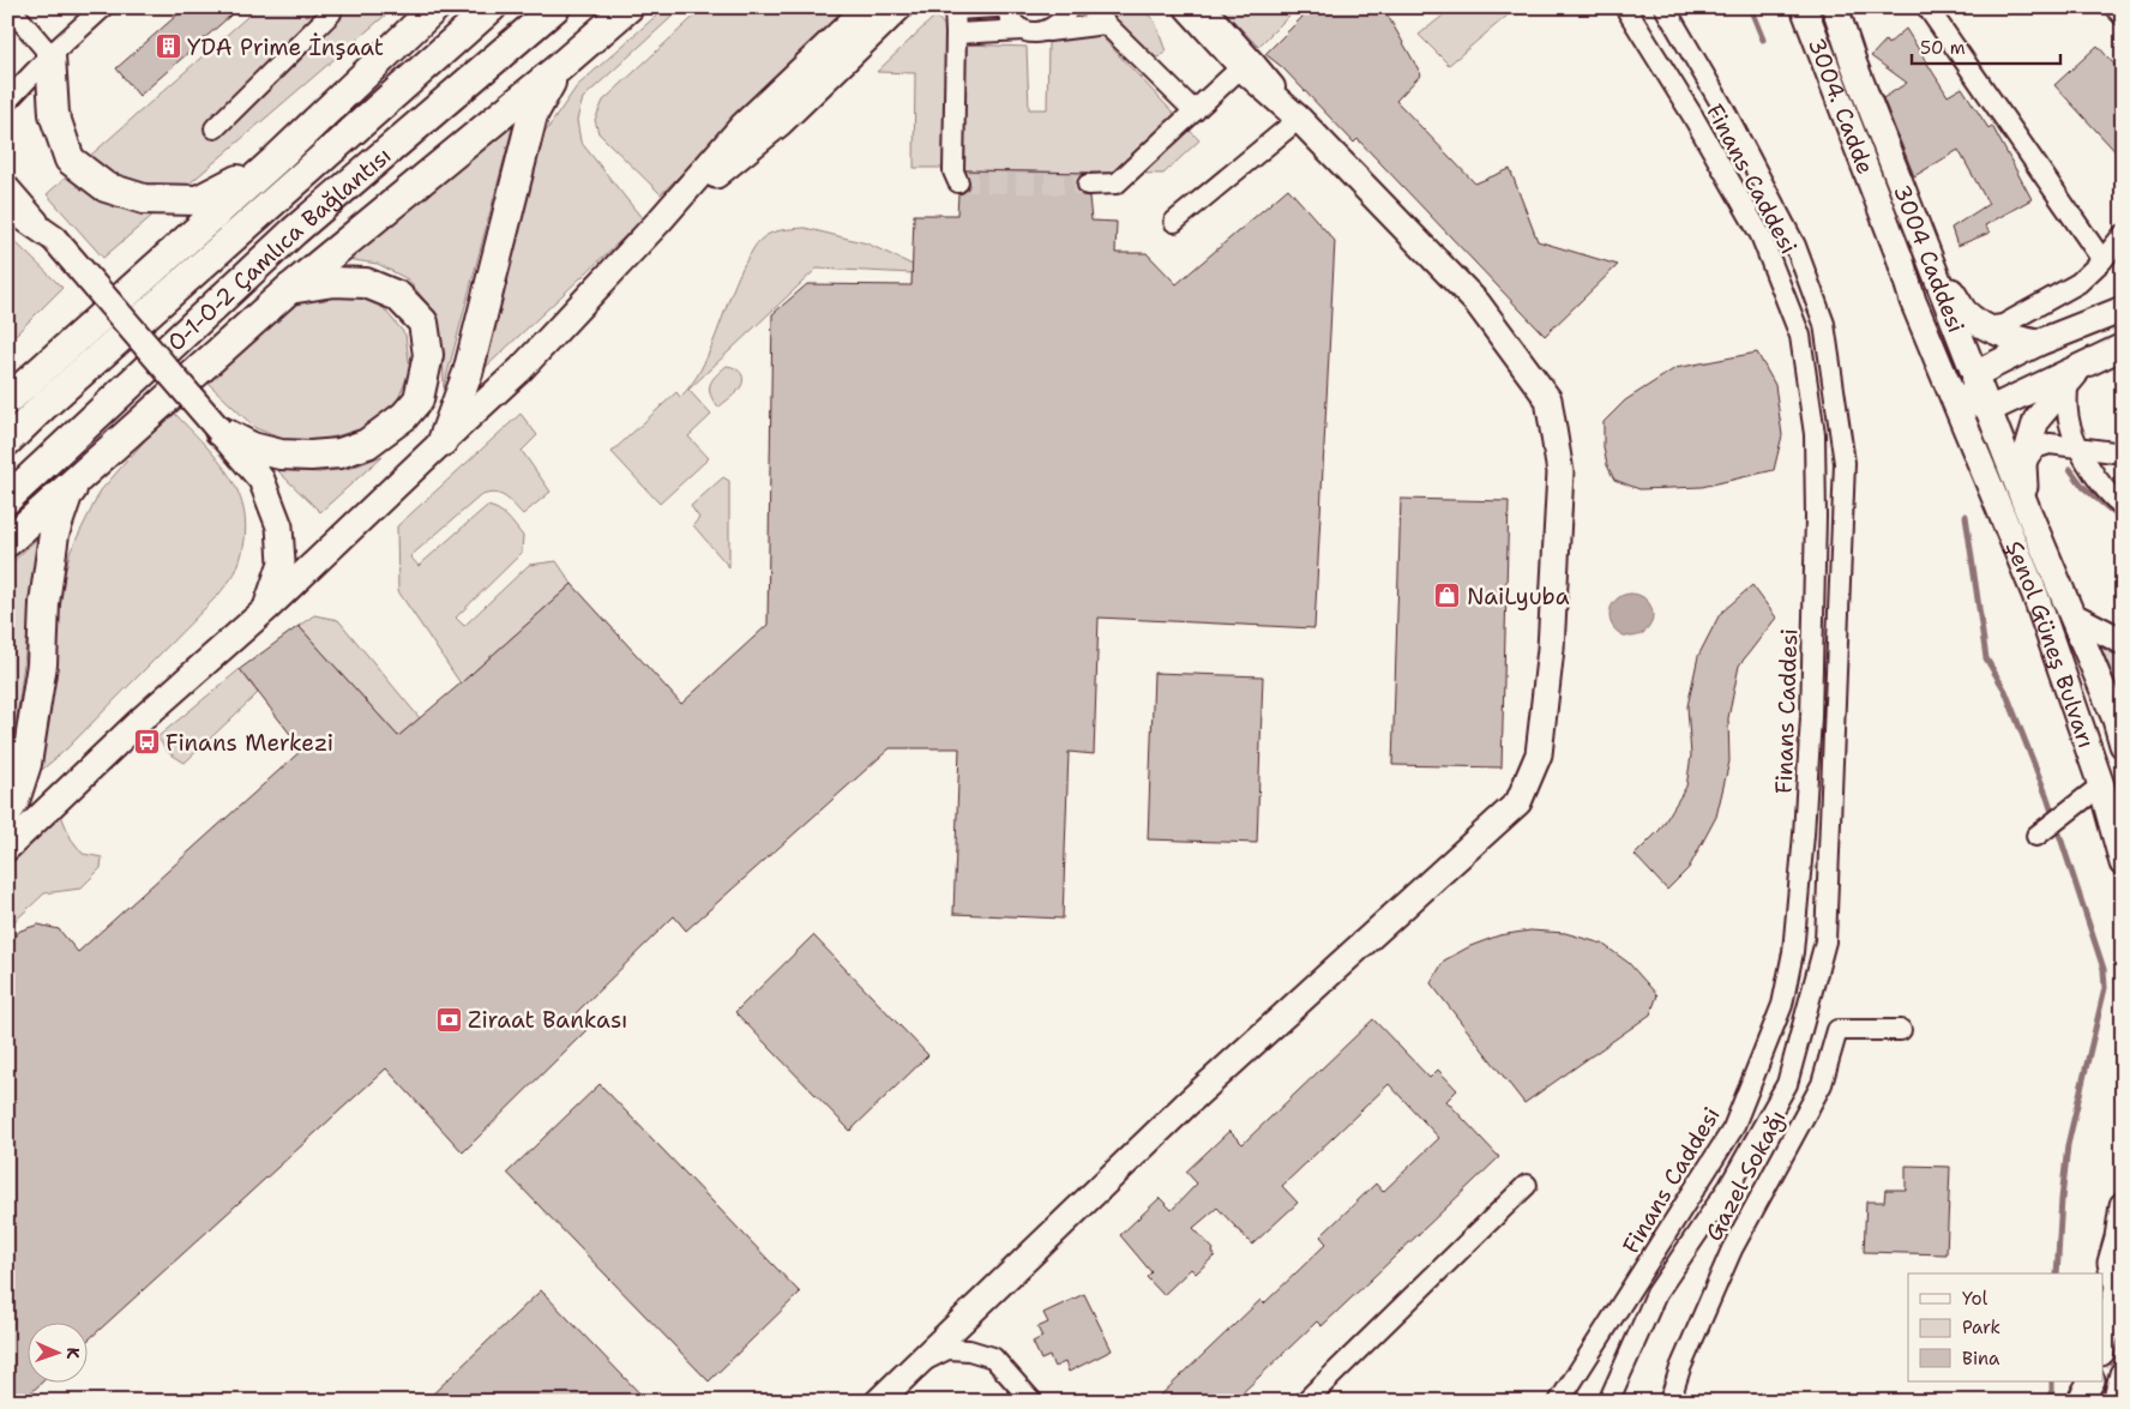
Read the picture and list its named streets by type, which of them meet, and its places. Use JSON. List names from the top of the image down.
{
  "streets": {
    "highway": ["O-1-O-2 Çamlıca Bağlantısı"],
    "main road": ["3004. Cadde", "3004 Caddesi", "Şenol Güneş Bulvarı"],
    "street": ["Finans Caddesi", "Gazel Sokağı"]
  },
  "places": {
    "building": ["YDA Prime İnşaat"],
    "shop": ["NaiLyuba"],
    "bus stop": ["Finans Merkezi"],
    "bank": ["Ziraat Bankası"]
  },
  "legend": ["Yol", "Park", "Bina"],
  "scale_bar": "50 m",
  "north": "right"
}
